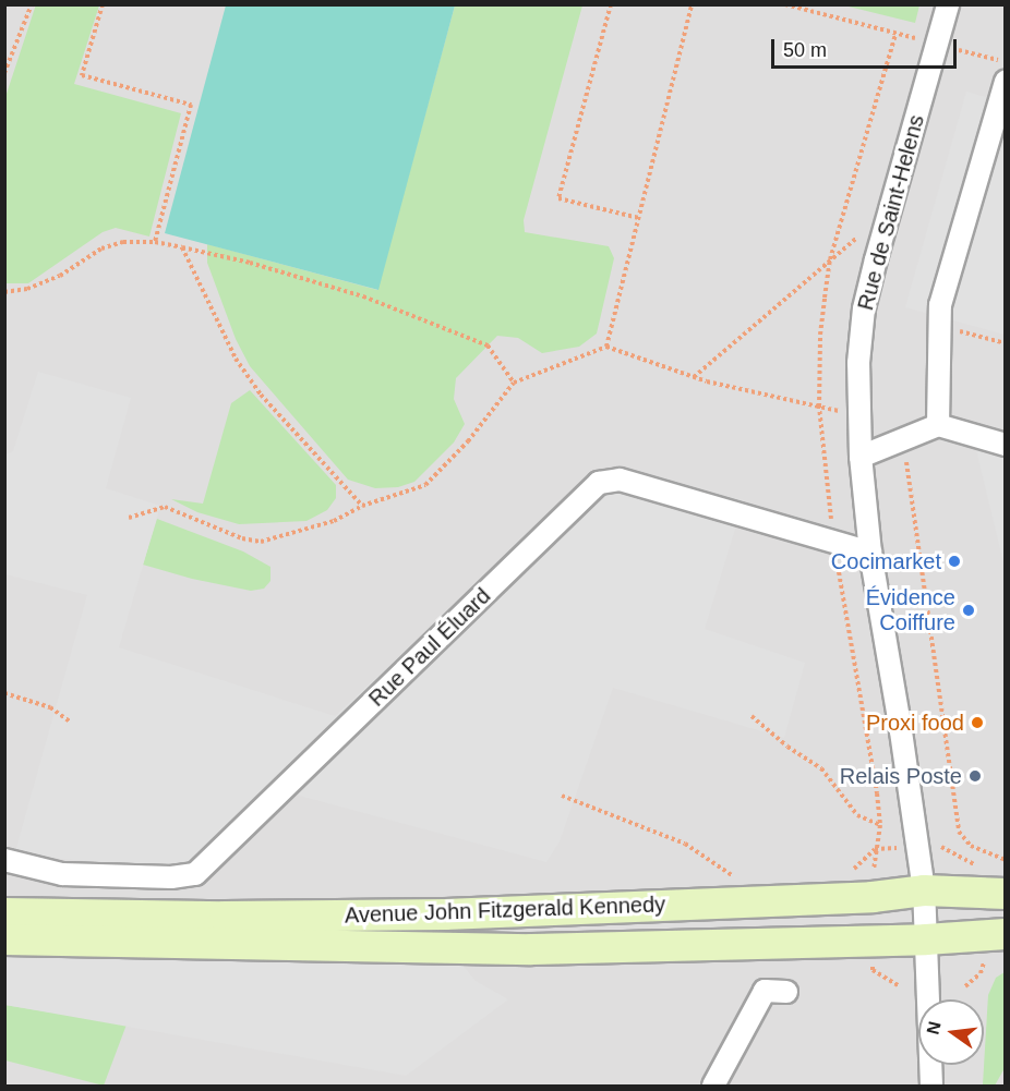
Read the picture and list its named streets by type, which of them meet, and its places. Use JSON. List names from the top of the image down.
{
  "streets": {
    "main road": ["Avenue John Fitzgerald Kennedy"],
    "street": ["Rue de Saint-Helens", "Rue Paul Éluard"]
  },
  "crossings": [
    ["Rue de Saint-Helens", "Rue Paul Éluard"],
    ["Rue de Saint-Helens", "Avenue John Fitzgerald Kennedy"]
  ],
  "places": [
    "Cocimarket",
    "Évidence Coiffure",
    "Proxi food",
    "Relais Poste"
  ],
  "scale_bar": "50 m",
  "north": "left"
}
